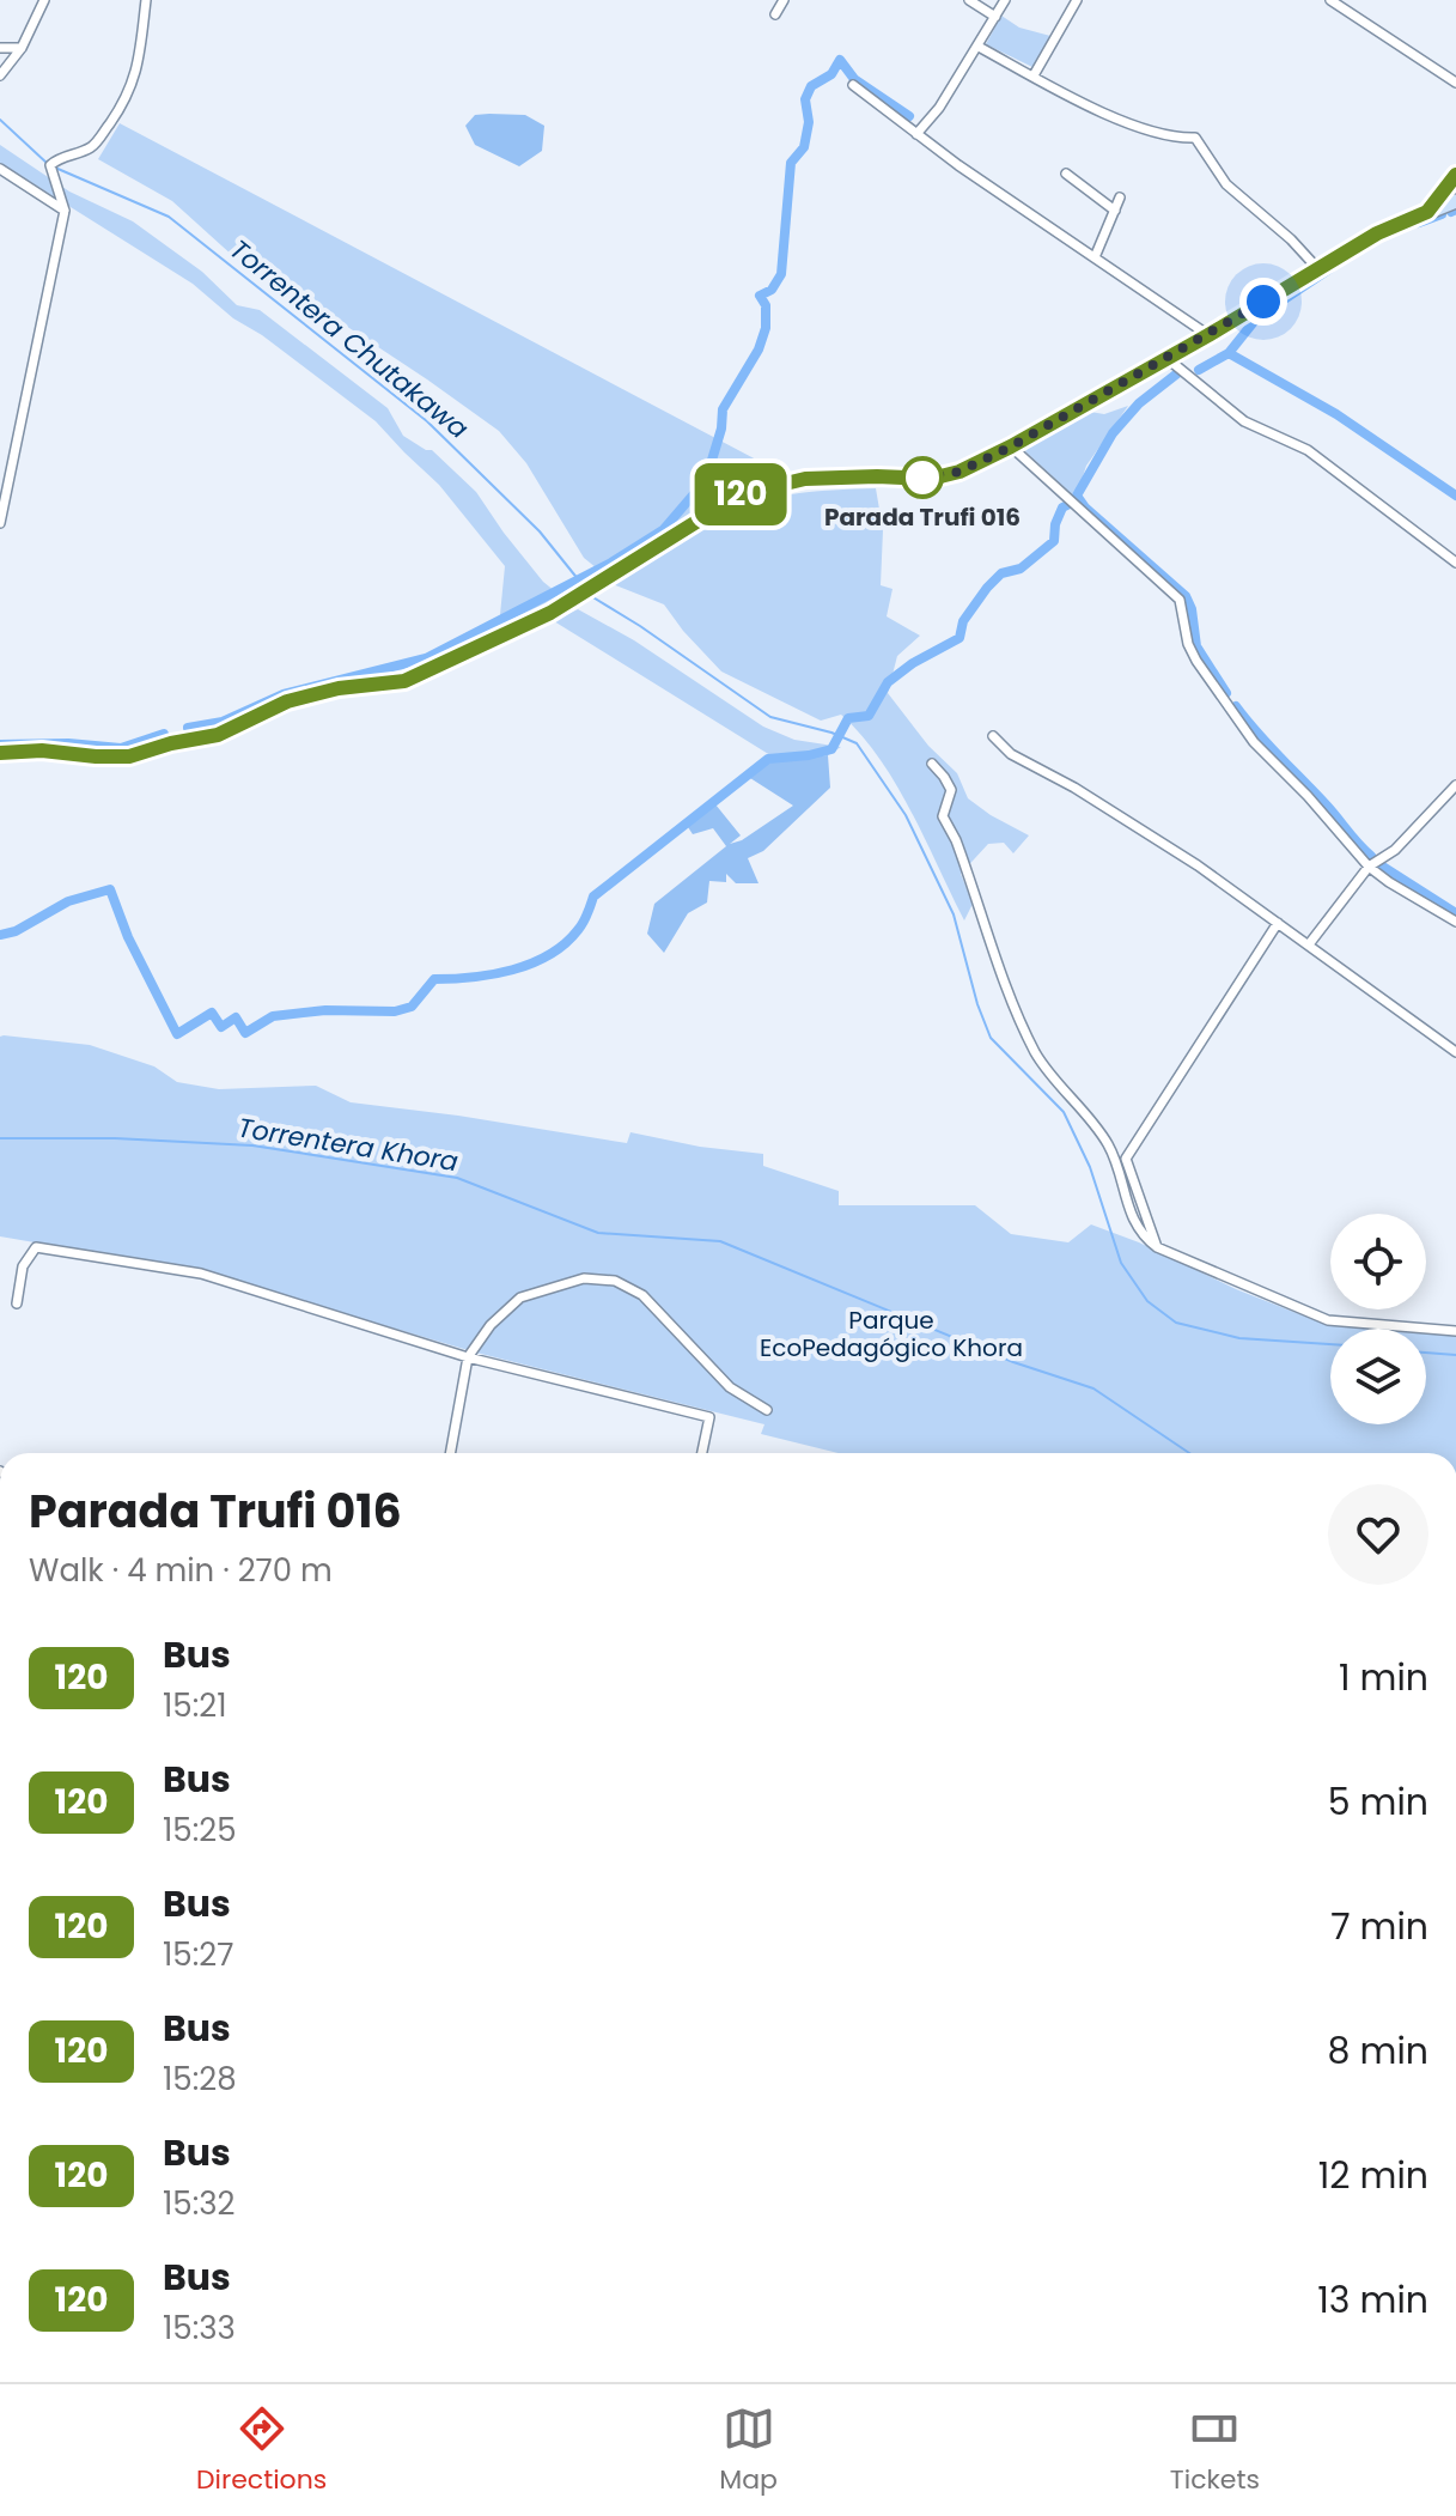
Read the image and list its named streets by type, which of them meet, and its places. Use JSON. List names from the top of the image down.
{
  "water": ["Torrentera Chutakawa", "Torrentera Khora"],
  "parks": ["Parque EcoPedagógico Khora"],
  "places": ["Parada Trufi 016"],
  "lines": ["bus line 120"],
  "page": {
    "on_map": "120",
    "heading": ["Parada Trufi 016", "Walk · 4 min · 270 m"],
    "list": [
      {
        "mark": "120",
        "name": "Bus",
        "note": "15:21",
        "value": "1 min"
      },
      {
        "mark": "120",
        "name": "Bus",
        "note": "15:25",
        "value": "5 min"
      },
      {
        "mark": "120",
        "name": "Bus",
        "note": "15:27",
        "value": "7 min"
      },
      {
        "mark": "120",
        "name": "Bus",
        "note": "15:28",
        "value": "8 min"
      },
      {
        "mark": "120",
        "name": "Bus",
        "note": "15:32",
        "value": "12 min"
      },
      {
        "mark": "120",
        "name": "Bus",
        "note": "15:33",
        "value": "13 min"
      }
    ],
    "tabs": ["Directions", "Map", "Tickets"]
  }
}
